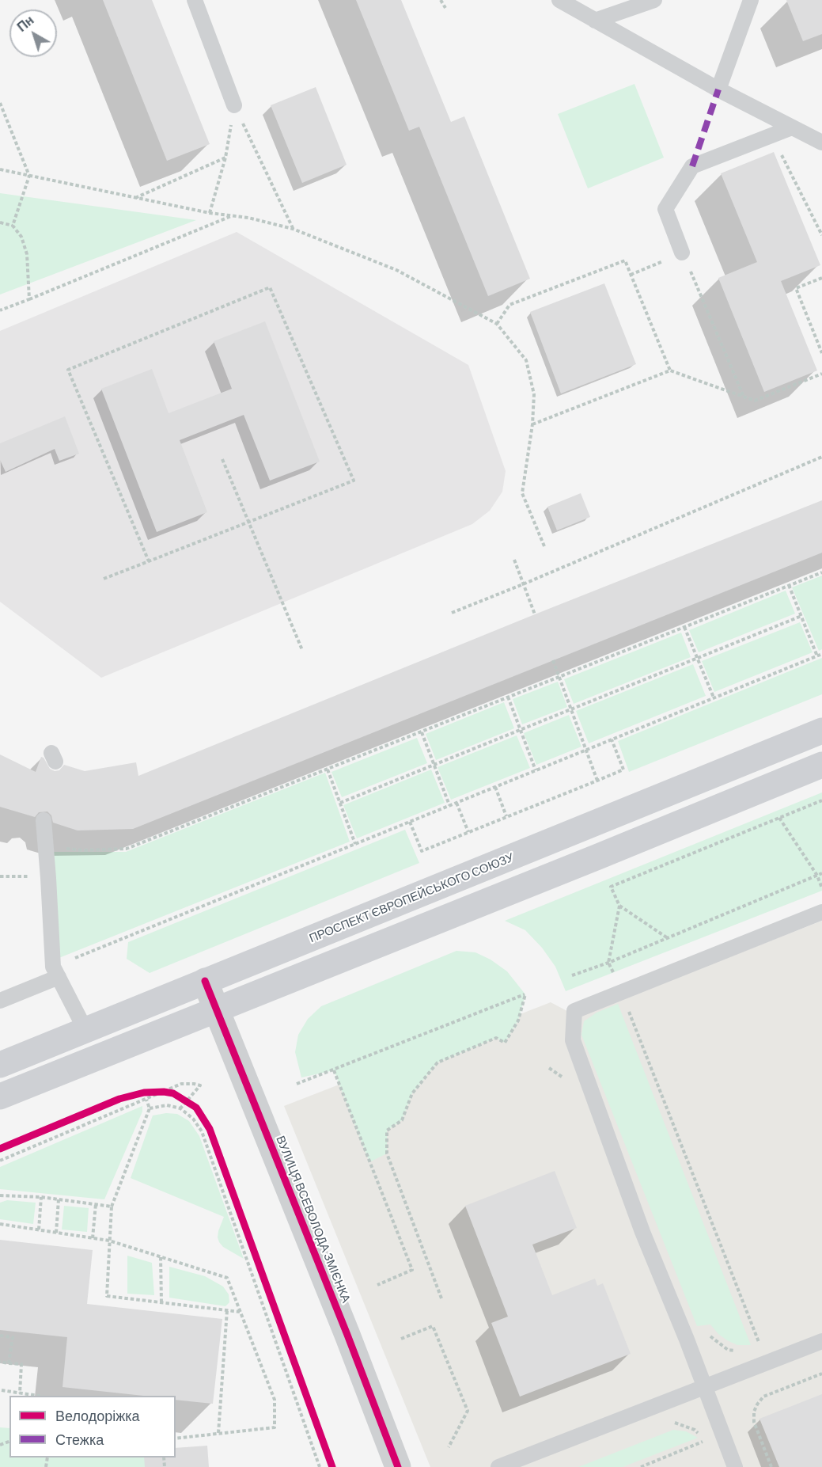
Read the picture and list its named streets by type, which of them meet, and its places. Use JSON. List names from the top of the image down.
{
  "streets": {
    "main road": ["ПРОСПЕКТ ЄВРОПЕЙСЬКОГО СОЮЗУ"],
    "street": ["ВУЛИЦЯ ВСЕВОЛОДА ЗМІЄНКА"]
  },
  "crossings": [
    ["ПРОСПЕКТ ЄВРОПЕЙСЬКОГО СОЮЗУ", "ВУЛИЦЯ ВСЕВОЛОДА ЗМІЄНКА"]
  ],
  "legend": ["Велодоріжка", "Стежка"],
  "north": "top left"
}
